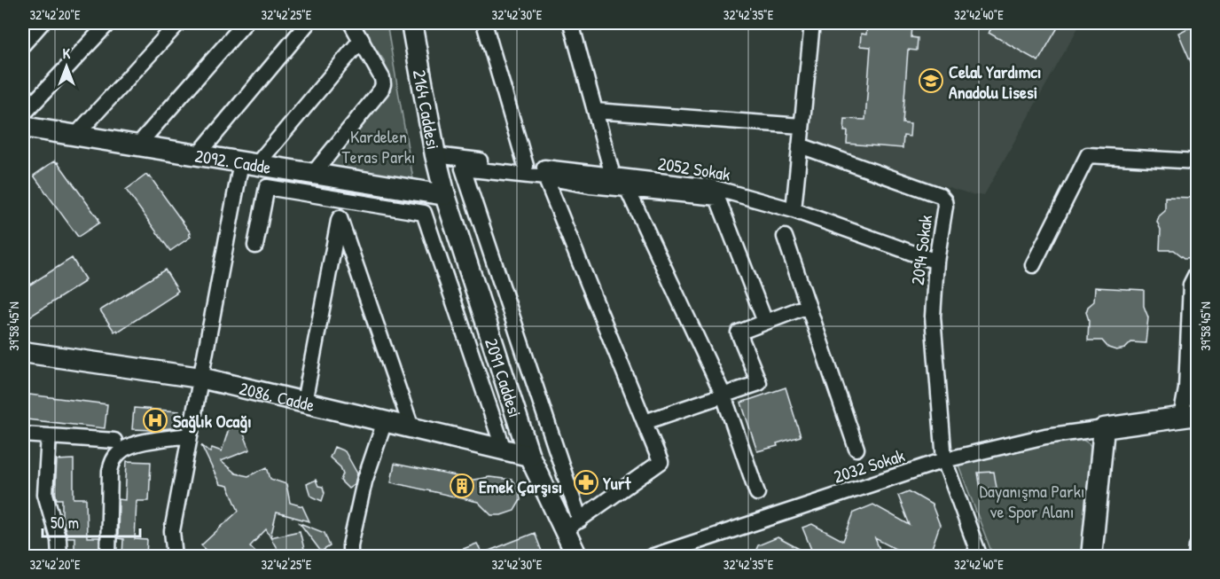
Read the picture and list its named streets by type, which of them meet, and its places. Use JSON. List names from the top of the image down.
{
  "streets": {
    "street": [
      "2164 Caddesi",
      "2092. Cadde",
      "2052 Sokak",
      "2094 Sokak",
      "2091 Caddesi",
      "2086. Cadde",
      "2032 Sokak"
    ]
  },
  "crossings": [
    ["2164 Caddesi", "2092. Cadde"],
    ["2164 Caddesi", "2052 Sokak"],
    ["2164 Caddesi", "2091 Caddesi"],
    ["2092. Cadde", "2091 Caddesi"],
    ["2052 Sokak", "2094 Sokak"],
    ["2094 Sokak", "2032 Sokak"],
    ["2091 Caddesi", "2086. Cadde"]
  ],
  "parks": ["Kardelen Teras Parkı", "Dayanışma Parkı ve Spor Alanı"],
  "places": {
    "school or university": ["Celal Yardımcı Anadolu Lisesi"],
    "hospital": ["Sağlık Ocağı"],
    "pharmacy": ["Yurt"],
    "building": ["Emek Çarşısı"]
  },
  "scale_bar": "50 m",
  "north": "top",
  "coordinates": [
    "32°42'20\"E",
    "32°42'25\"E",
    "32°42'30\"E",
    "32°42'35\"E",
    "32°42'40\"E",
    "39°58'45\"N"
  ]
}
